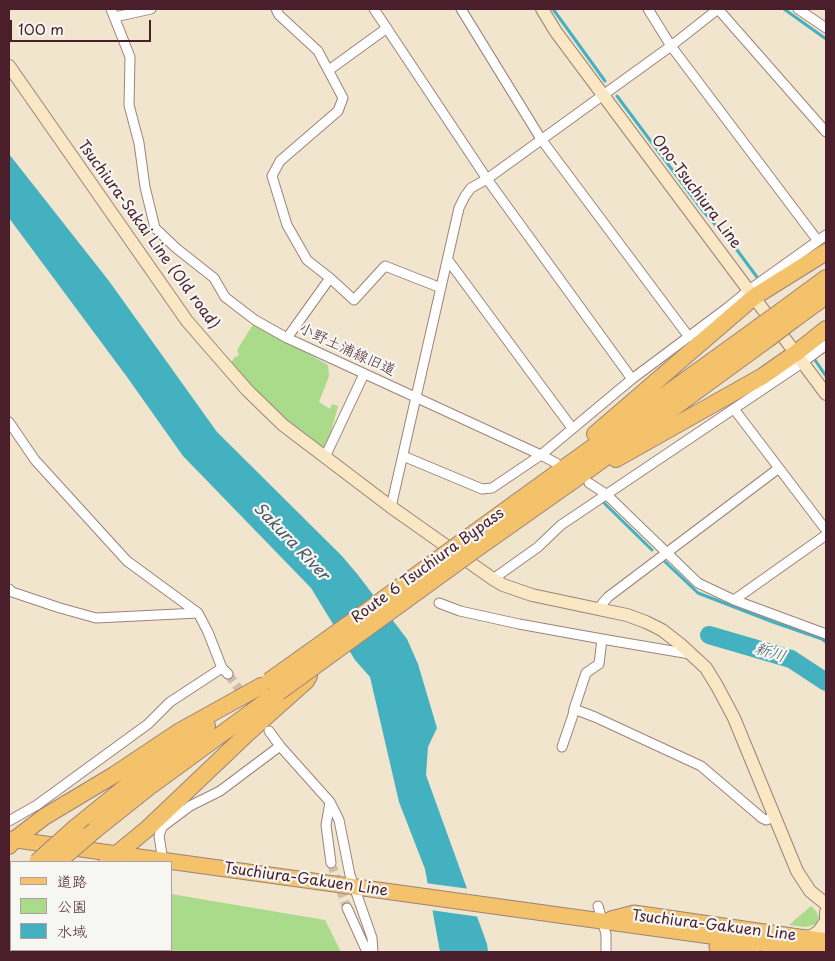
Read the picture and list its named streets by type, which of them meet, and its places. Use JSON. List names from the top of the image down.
{
  "streets": {
    "highway": ["Route 6 Tsuchiura Bypass"],
    "main road": ["Tsuchiura-Gakuen Line"],
    "street": ["Ono-Tsuchiura Line", "Tsuchiura-Sakai Line (Old road)", "小野土浦線旧道"]
  },
  "crossings": [
    ["小野土浦線旧道", "Route 6 Tsuchiura Bypass"]
  ],
  "water": ["Sakura River", "新川"],
  "legend": ["道路", "公園", "水域"],
  "scale_bar": "100 m"
}
